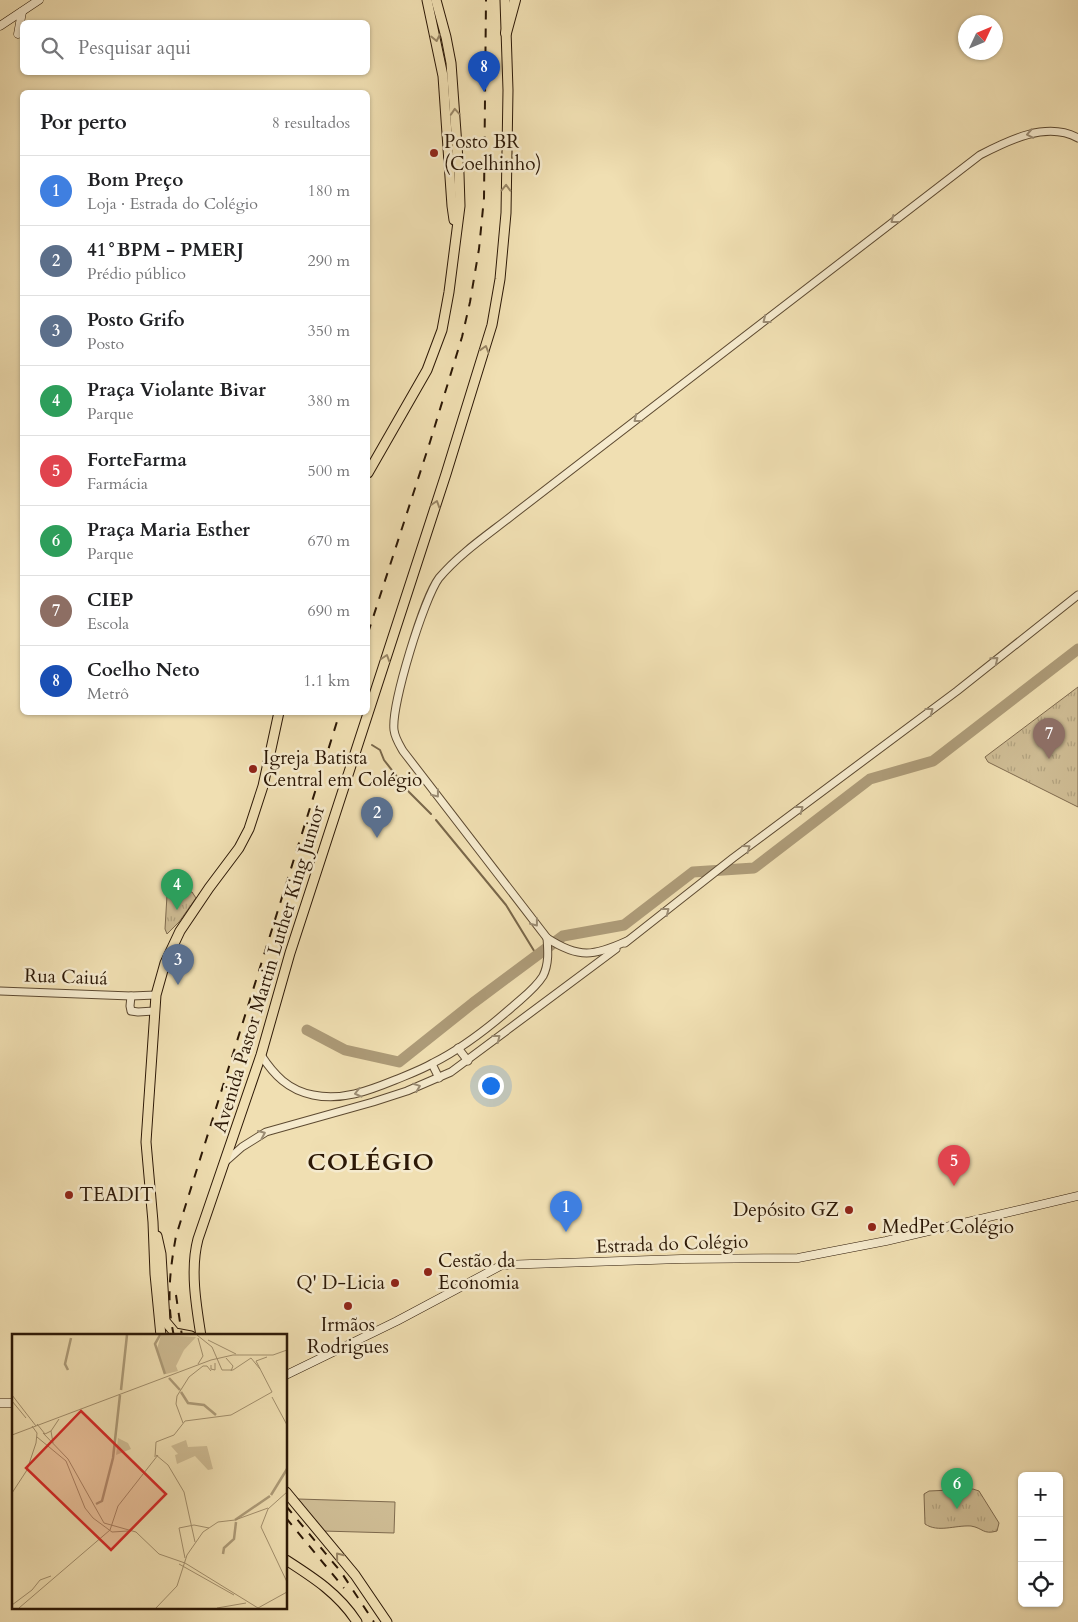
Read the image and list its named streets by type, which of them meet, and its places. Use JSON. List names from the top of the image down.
{
  "streets": {
    "main road": ["Avenida Pastor Martin Luther King Junior", "Estrada do Colégio"],
    "street": ["Rua Caiuá"]
  },
  "districts": ["COLÉGIO"],
  "places": [
    "Posto BR (Coelhinho)",
    "Igreja Batista Central em Colégio",
    "TEADIT",
    "Depósito GZ",
    "MedPet Colégio",
    "Cestão da Economia",
    "Q' D-Licia",
    "Irmãos Rodrigues"
  ],
  "north": "top right",
  "page": {
    "search": "Pesquisar aqui",
    "pins": [
      "8",
      "7",
      "2",
      "4",
      "3",
      "5",
      "1",
      "6"
    ],
    "heading": ["Por perto", "8 resultados"],
    "list": [
      {
        "mark": "1",
        "name": "Bom Preço",
        "note": "Loja · Estrada do Colégio",
        "value": "180 m"
      },
      {
        "mark": "2",
        "name": "41°BPM - PMERJ",
        "note": "Prédio público",
        "value": "290 m"
      },
      {
        "mark": "3",
        "name": "Posto Grifo",
        "note": "Posto",
        "value": "350 m"
      },
      {
        "mark": "4",
        "name": "Praça Violante Bivar",
        "note": "Parque",
        "value": "380 m"
      },
      {
        "mark": "5",
        "name": "ForteFarma",
        "note": "Farmácia",
        "value": "500 m"
      },
      {
        "mark": "6",
        "name": "Praça Maria Esther",
        "note": "Parque",
        "value": "670 m"
      },
      {
        "mark": "7",
        "name": "CIEP",
        "note": "Escola",
        "value": "690 m"
      },
      {
        "mark": "8",
        "name": "Coelho Neto",
        "note": "Metrô",
        "value": "1.1 km"
      }
    ],
    "map_buttons": ["+", "−"]
  }
}
